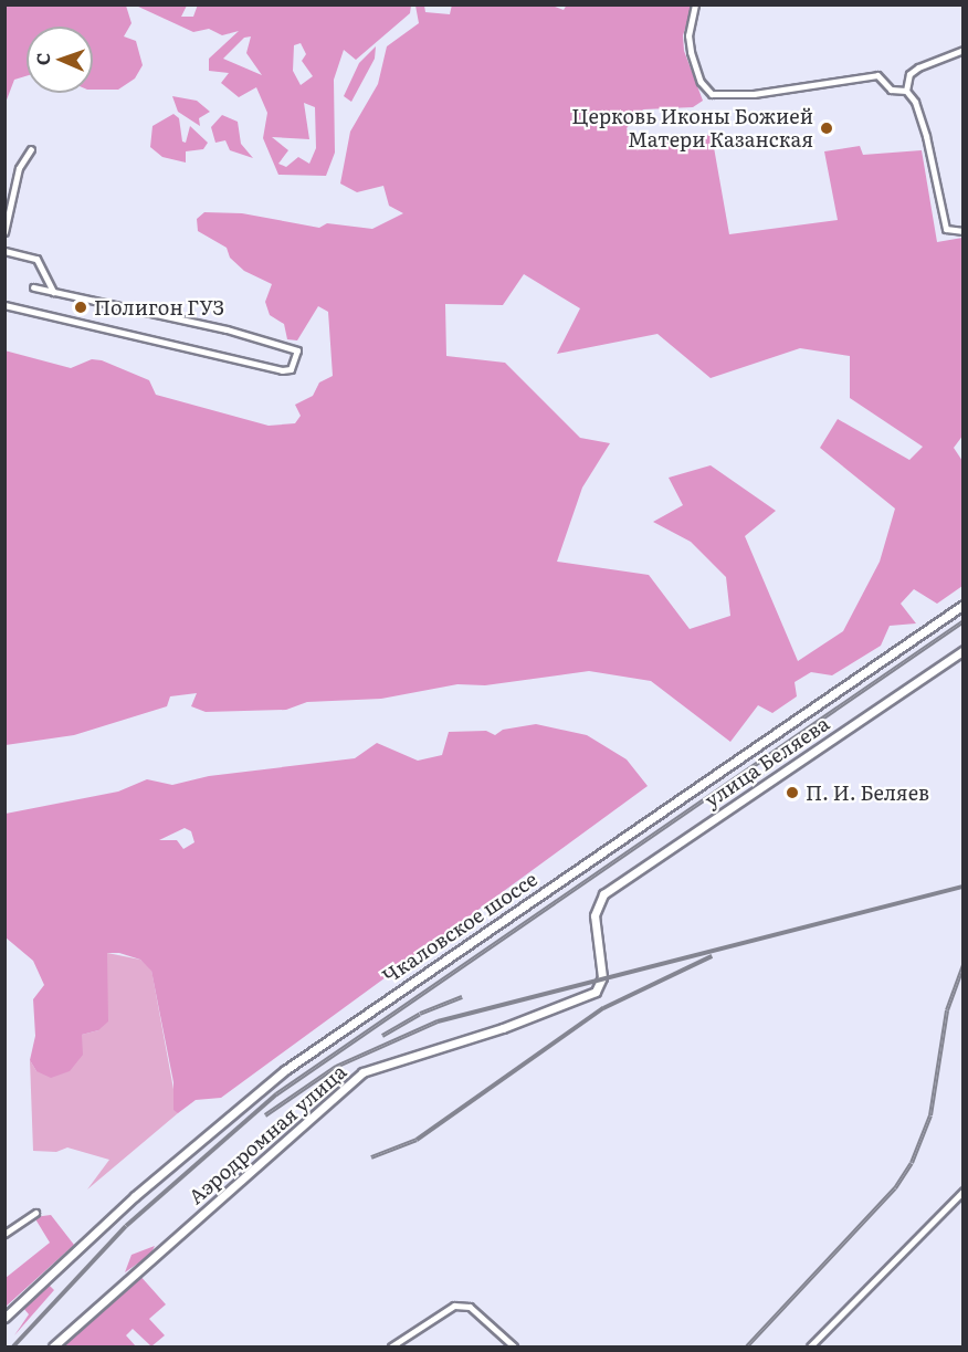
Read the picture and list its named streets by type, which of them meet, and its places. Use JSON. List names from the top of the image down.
{
  "streets": {
    "street": ["улица Беляева", "Чкаловское шоссе", "Аэродромная улица"]
  },
  "crossings": [
    ["улица Беляева", "Аэродромная улица"]
  ],
  "places": ["Церковь Иконы Божией Матери Казанская", "Полигон ГУЗ", "П. И. Беляев"],
  "north": "left"
}
